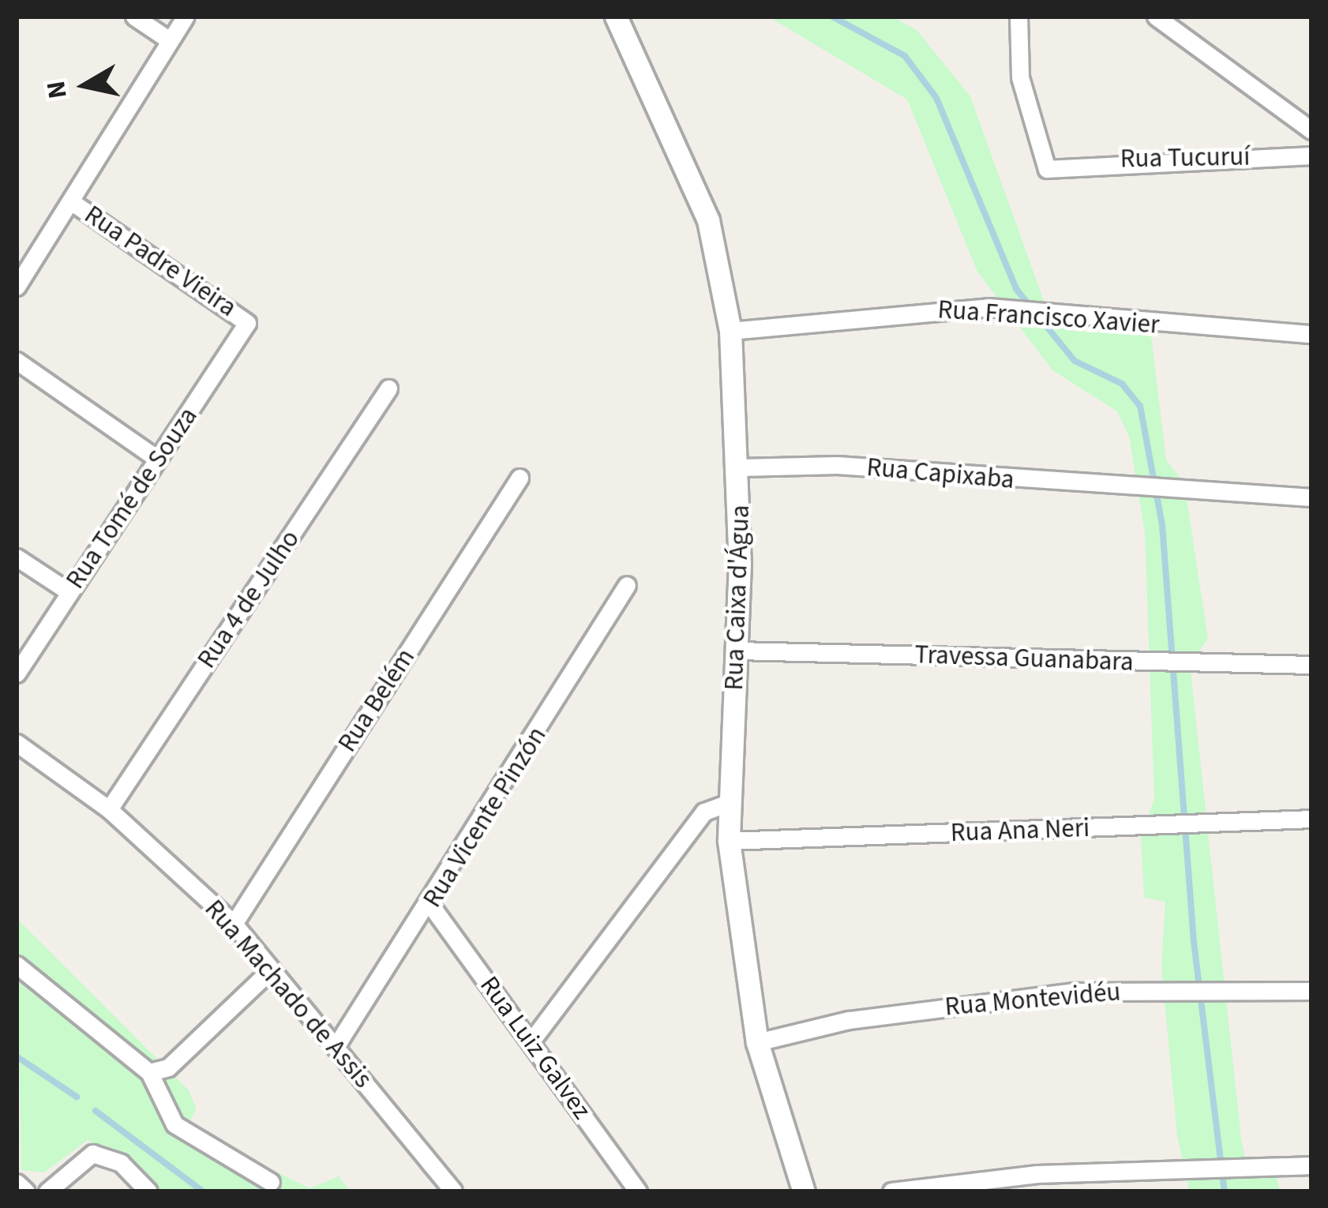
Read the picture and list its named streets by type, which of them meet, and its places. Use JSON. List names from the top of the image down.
{
  "streets": {
    "street": [
      "Rua Tucuruí",
      "Rua Padre Vieira",
      "Rua Francisco Xavier",
      "Rua Capixaba",
      "Rua Tomé de Souza",
      "Rua Caixa d'Água",
      "Rua 4 de Julho",
      "Travessa Guanabara",
      "Rua Belém",
      "Rua Vicente Pinzón",
      "Rua Ana Neri",
      "Rua Machado de Assis",
      "Rua Montevidéu",
      "Rua Luiz Galvez"
    ]
  },
  "crossings": [
    ["Rua Padre Vieira", "Rua Tomé de Souza"],
    ["Rua Francisco Xavier", "Rua Caixa d'Água"],
    ["Rua Capixaba", "Rua Caixa d'Água"],
    ["Rua Caixa d'Água", "Travessa Guanabara"],
    ["Rua Caixa d'Água", "Rua Ana Neri"],
    ["Rua Caixa d'Água", "Rua Montevidéu"],
    ["Rua 4 de Julho", "Rua Machado de Assis"],
    ["Rua Belém", "Rua Machado de Assis"],
    ["Rua Vicente Pinzón", "Rua Machado de Assis"],
    ["Rua Vicente Pinzón", "Rua Luiz Galvez"]
  ],
  "north": "left"
}
